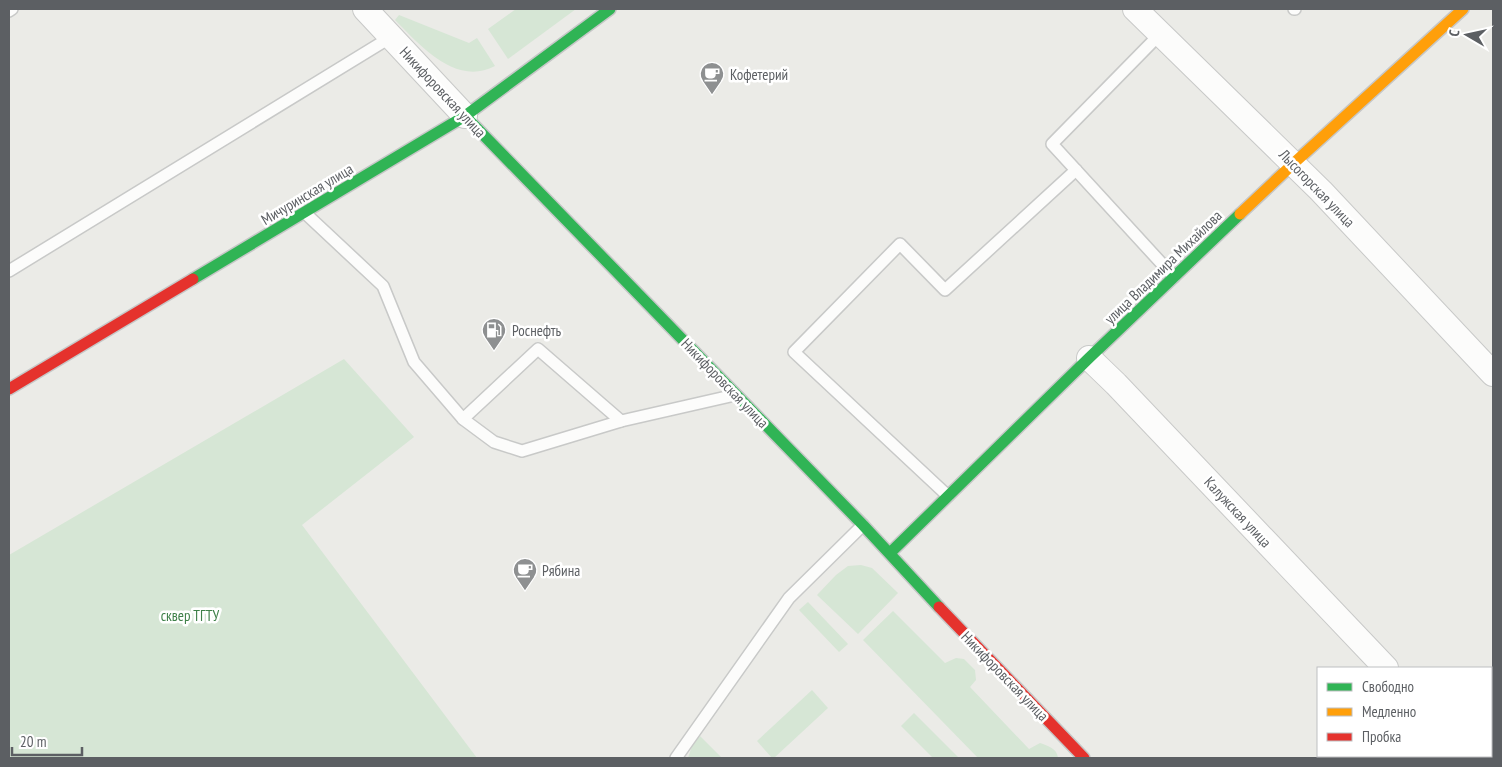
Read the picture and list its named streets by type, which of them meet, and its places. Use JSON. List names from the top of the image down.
{
  "streets": {
    "main road": ["Никифоровская улица", "Мичуринская улица", "улица Владимира Михайлова"],
    "street": ["Лысогорская улица", "Калужская улица"]
  },
  "crossings": [
    ["Никифоровская улица", "Мичуринская улица"],
    ["Никифоровская улица", "улица Владимира Михайлова"],
    ["Лысогорская улица", "улица Владимира Михайлова"],
    ["улица Владимира Михайлова", "Калужская улица"]
  ],
  "parks": ["сквер ТГТУ"],
  "places": {
    "cafe": ["Кофетерий", "Рябина"],
    "fuel station": ["Роснефть"]
  },
  "legend": ["Свободно", "Медленно", "Пробка"],
  "scale_bar": "20 m",
  "north": "left"
}
